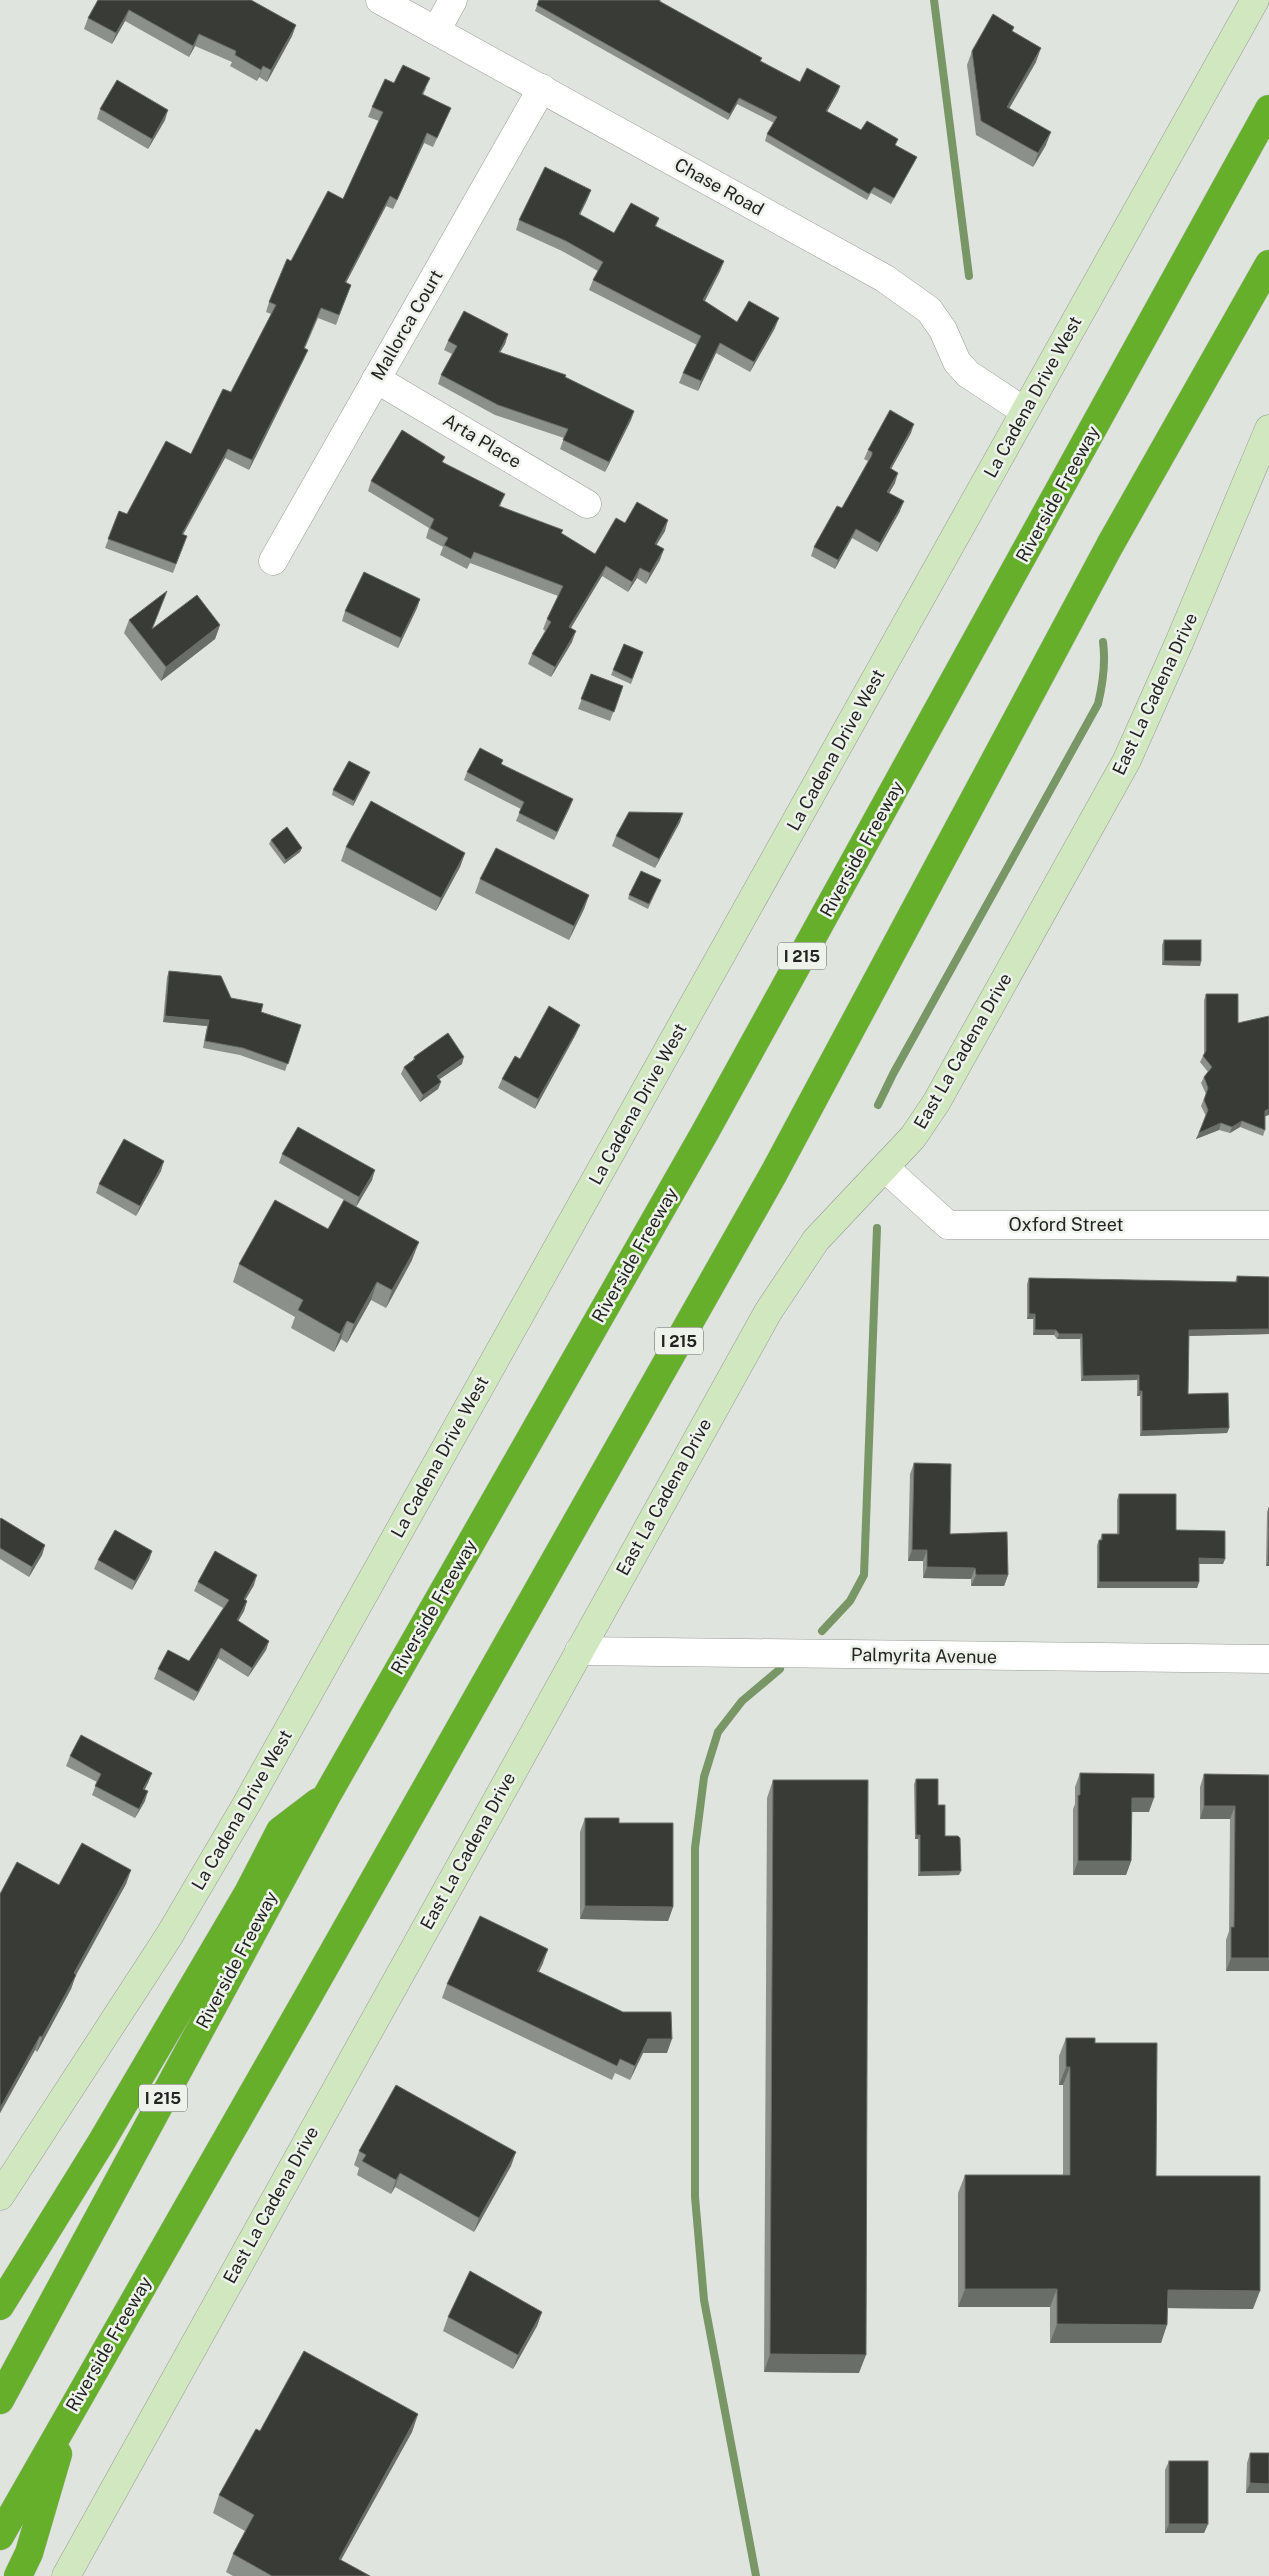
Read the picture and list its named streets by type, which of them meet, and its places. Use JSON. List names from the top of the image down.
{
  "streets": {
    "highway": ["Riverside Freeway", "I 215"],
    "main road": ["La Cadena Drive West", "East La Cadena Drive"],
    "street": [
      "Chase Road",
      "Mallorca Court",
      "Arta Place",
      "Oxford Street",
      "Palmyrita Avenue"
    ]
  },
  "crossings": [
    ["Chase Road", "Mallorca Court"],
    ["Chase Road", "La Cadena Drive West"],
    ["Mallorca Court", "Arta Place"],
    ["East La Cadena Drive", "Oxford Street"],
    ["East La Cadena Drive", "Palmyrita Avenue"]
  ]
}
